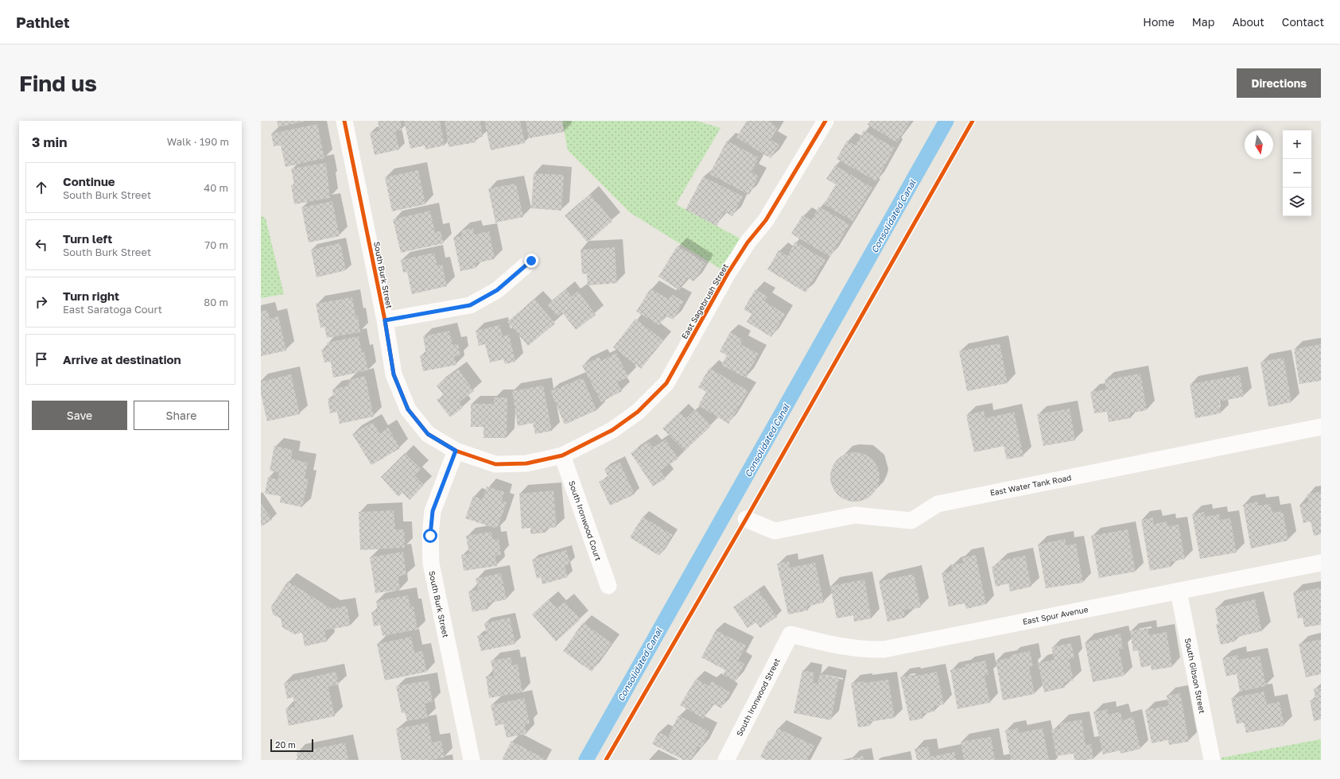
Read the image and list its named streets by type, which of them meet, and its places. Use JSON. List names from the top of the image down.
{
  "streets": {
    "street": [
      "South Burk Street",
      "East Sagebrush Street",
      "East Water Tank Road",
      "South Ironwood Court",
      "East Spur Avenue",
      "South Gibson Street",
      "South Ironwood Street"
    ]
  },
  "crossings": [
    ["South Burk Street", "East Sagebrush Street"],
    ["South Burk Street", "South Ironwood Court"],
    ["East Sagebrush Street", "South Ironwood Court"],
    ["East Spur Avenue", "South Gibson Street"],
    ["East Spur Avenue", "South Ironwood Street"]
  ],
  "water": ["Consolidated Canal"],
  "scale_bar": "20 m",
  "north": "bottom",
  "page": {
    "header": "Pathlet",
    "nav": [
      "Home",
      "Map",
      "About",
      "Contact"
    ],
    "buttons": [
      "Directions",
      ["Save", "Share"]
    ],
    "title": "Find us",
    "heading": ["3 min", "Walk · 190 m"],
    "map_buttons": ["+", "−"],
    "list": [
      ["Continue", "South Burk Street", "40 m"],
      ["Turn left", "South Burk Street", "70 m"],
      ["Turn right", "East Saratoga Court", "80 m"],
      "Arrive at destination"
    ],
    "scale": "20 m"
  }
}
